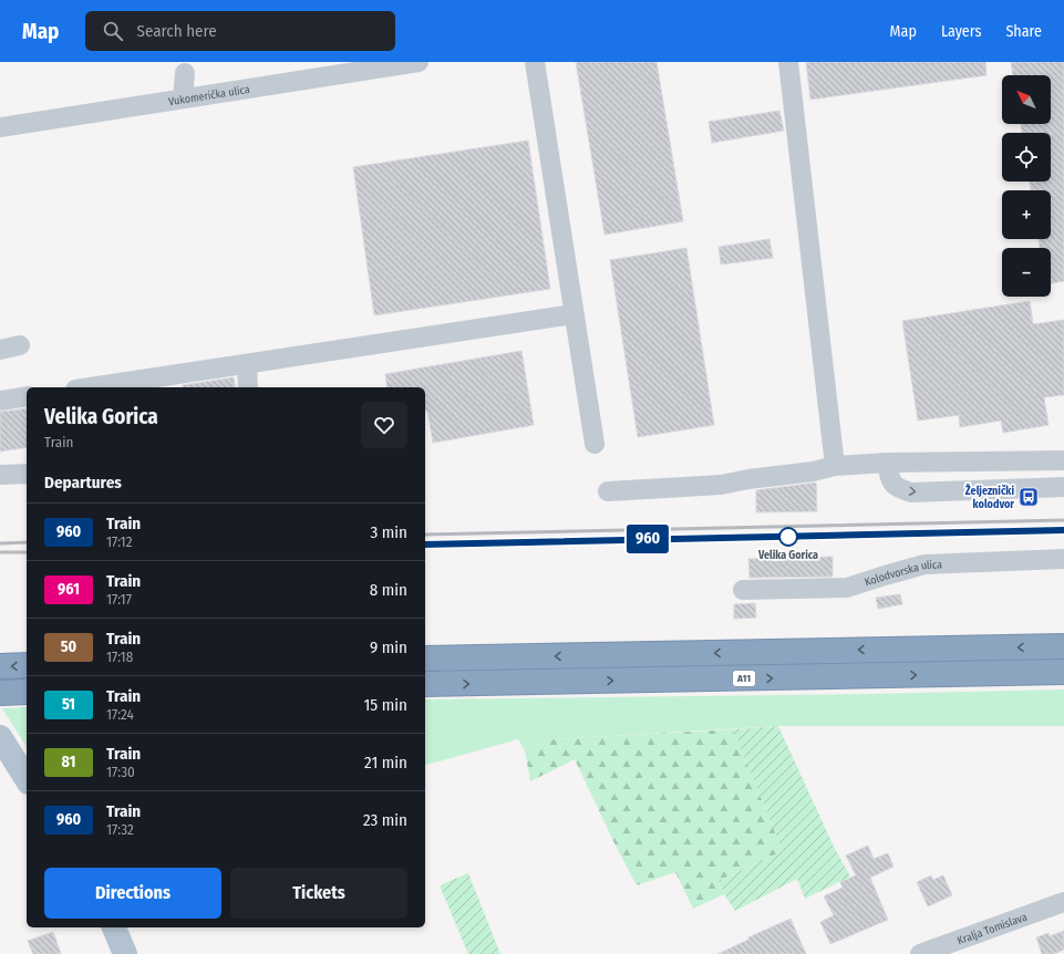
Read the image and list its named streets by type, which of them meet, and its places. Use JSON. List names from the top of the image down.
{
  "streets": {
    "highway": ["A11"],
    "street": ["Vukomerička ulica", "Kolodvorska ulica", "Kralja Tomislava"]
  },
  "places": {
    "bus stop": ["Željeznički kolodvor"],
    "other": ["Velika Gorica"]
  },
  "north": "top left",
  "page": {
    "header": "Map",
    "search": "Search here",
    "nav": ["Map", "Layers", "Share"],
    "on_map": "960",
    "map_buttons": ["+", "−"],
    "heading": [
      ["Velika Gorica", "Train"],
      "Departures"
    ],
    "list": [
      {
        "mark": "960",
        "name": "Train",
        "note": "17:12",
        "value": "3 min"
      },
      {
        "mark": "961",
        "name": "Train",
        "note": "17:17",
        "value": "8 min"
      },
      {
        "mark": "50",
        "name": "Train",
        "note": "17:18",
        "value": "9 min"
      },
      {
        "mark": "51",
        "name": "Train",
        "note": "17:24",
        "value": "15 min"
      },
      {
        "mark": "81",
        "name": "Train",
        "note": "17:30",
        "value": "21 min"
      },
      {
        "mark": "960",
        "name": "Train",
        "note": "17:32",
        "value": "23 min"
      }
    ],
    "buttons": ["Directions", "Tickets"]
  }
}
